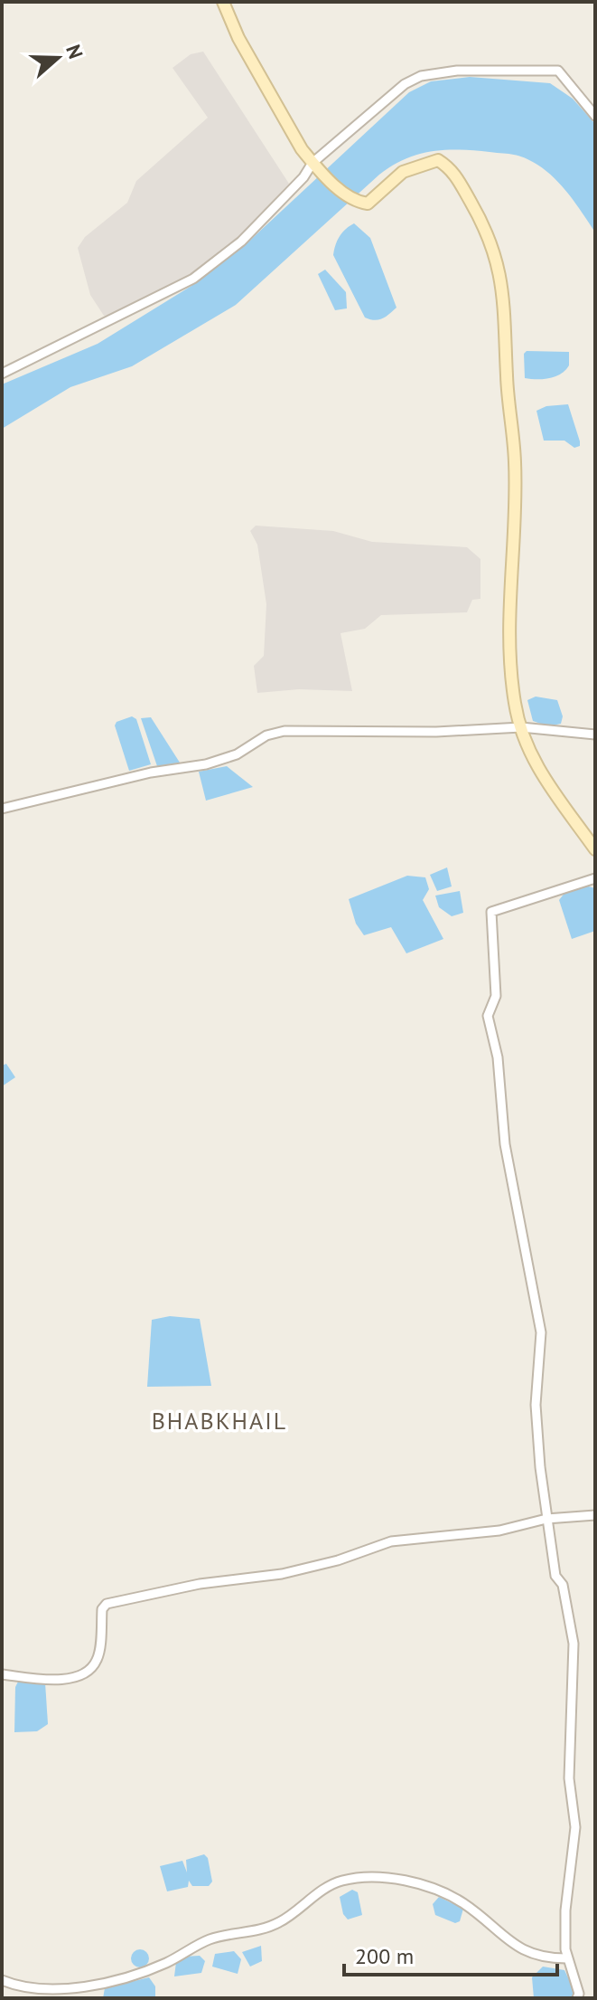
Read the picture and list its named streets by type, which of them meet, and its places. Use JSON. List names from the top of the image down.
{
  "districts": ["BHABKHAIL"],
  "scale_bar": "200 m",
  "north": "right"
}
